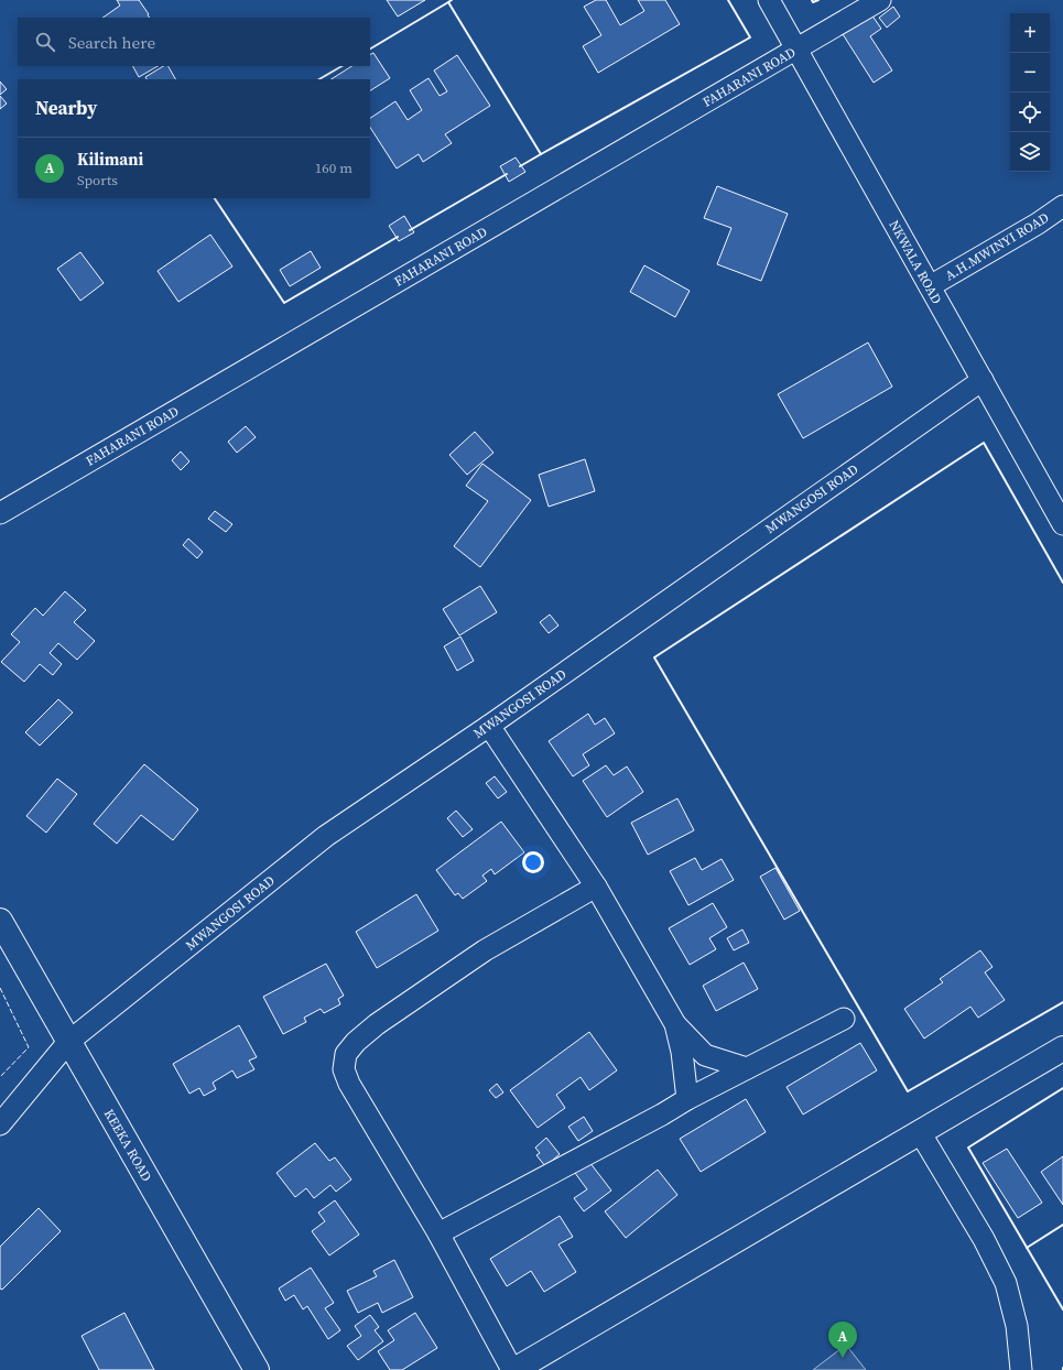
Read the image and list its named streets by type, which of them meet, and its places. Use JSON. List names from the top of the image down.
{
  "streets": {
    "street": [
      "FAHARANI ROAD",
      "A.H.MWINYI ROAD",
      "NKWALA ROAD",
      "MWANGOSI ROAD",
      "KEEKA ROAD"
    ]
  },
  "crossings": [
    ["FAHARANI ROAD", "NKWALA ROAD"],
    ["A.H.MWINYI ROAD", "NKWALA ROAD"],
    ["NKWALA ROAD", "MWANGOSI ROAD"],
    ["MWANGOSI ROAD", "KEEKA ROAD"]
  ],
  "page": {
    "map_buttons": ["+", "−"],
    "search": "Search here",
    "heading": "Nearby",
    "list": [
      {
        "mark": "A",
        "name": "Kilimani",
        "note": "Sports",
        "value": "160 m"
      }
    ],
    "pins": "A"
  }
}
